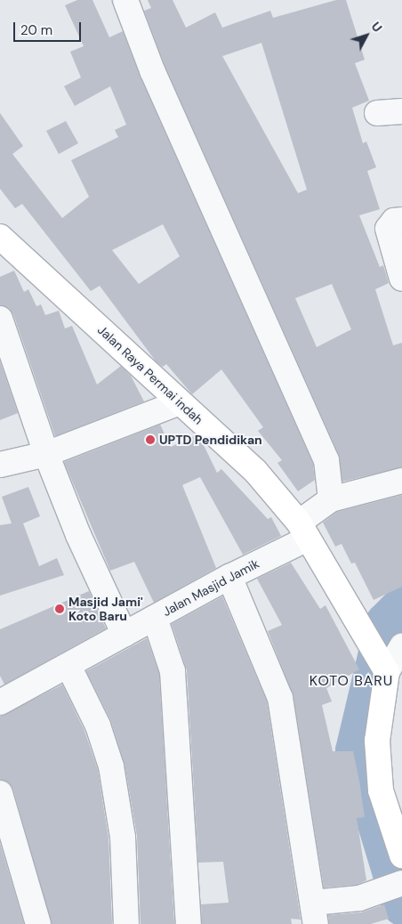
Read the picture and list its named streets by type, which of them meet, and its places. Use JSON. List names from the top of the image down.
{
  "streets": {
    "main road": ["Jalan Raya Permai indah"],
    "street": ["Jalan Masjid Jamik"]
  },
  "crossings": [
    ["Jalan Raya Permai indah", "Jalan Masjid Jamik"]
  ],
  "districts": ["KOTO BARU"],
  "places": ["UPTD Pendidikan", "Masjid Jami' Koto Baru"],
  "scale_bar": "20 m",
  "north": "top right"
}
